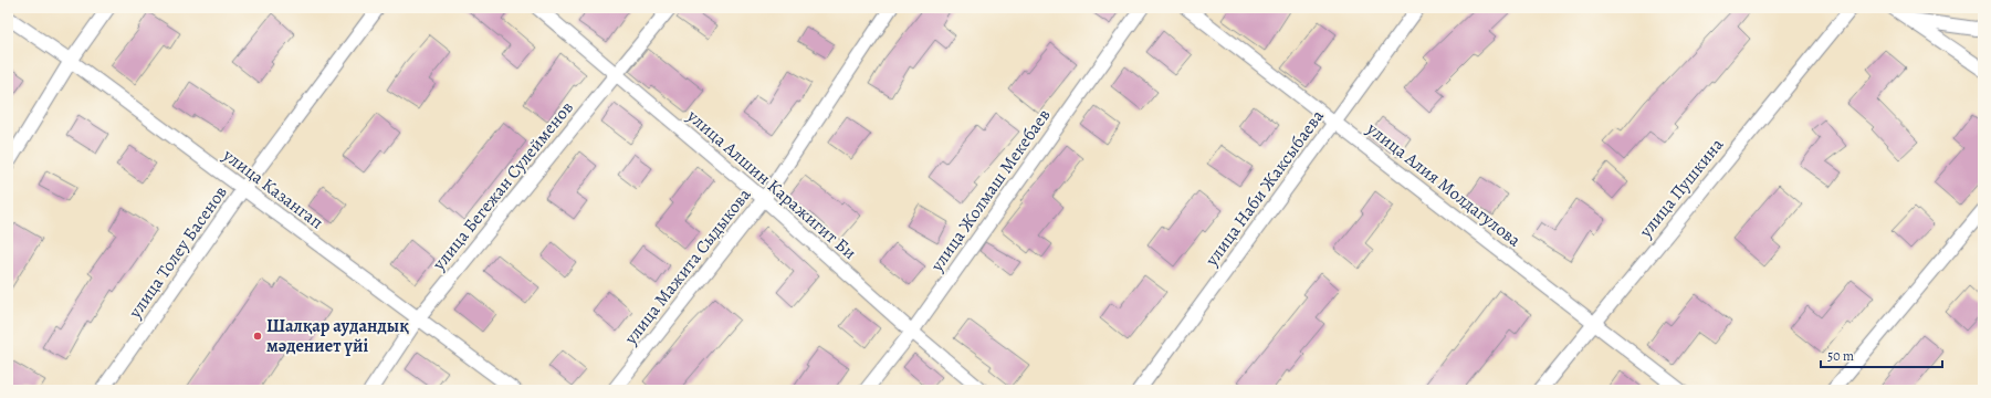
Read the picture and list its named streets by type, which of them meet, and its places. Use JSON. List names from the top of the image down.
{
  "streets": {
    "street": [
      "улица Алшин Каражигит Би",
      "улица Алия Молдагулова",
      "улица Бегежан Сулейменов",
      "улица Наби Жаксыбаева",
      "улица Пушкина",
      "улица Казангап",
      "улица Жолмаш Мекебаев",
      "улица Толеу Басенов",
      "улица Мажита Сыдыкова"
    ]
  },
  "crossings": [
    ["улица Алшин Каражигит Би", "улица Бегежан Сулейменов"],
    ["улица Алшин Каражигит Би", "улица Жолмаш Мекебаев"],
    ["улица Алшин Каражигит Би", "улица Мажита Сыдыкова"],
    ["улица Алия Молдагулова", "улица Наби Жаксыбаева"],
    ["улица Алия Молдагулова", "улица Пушкина"],
    ["улица Бегежан Сулейменов", "улица Казангап"],
    ["улица Казангап", "улица Толеу Басенов"]
  ],
  "places": ["Шалқар аудандық мәдениет үйі"],
  "scale_bar": "50 m"
}
